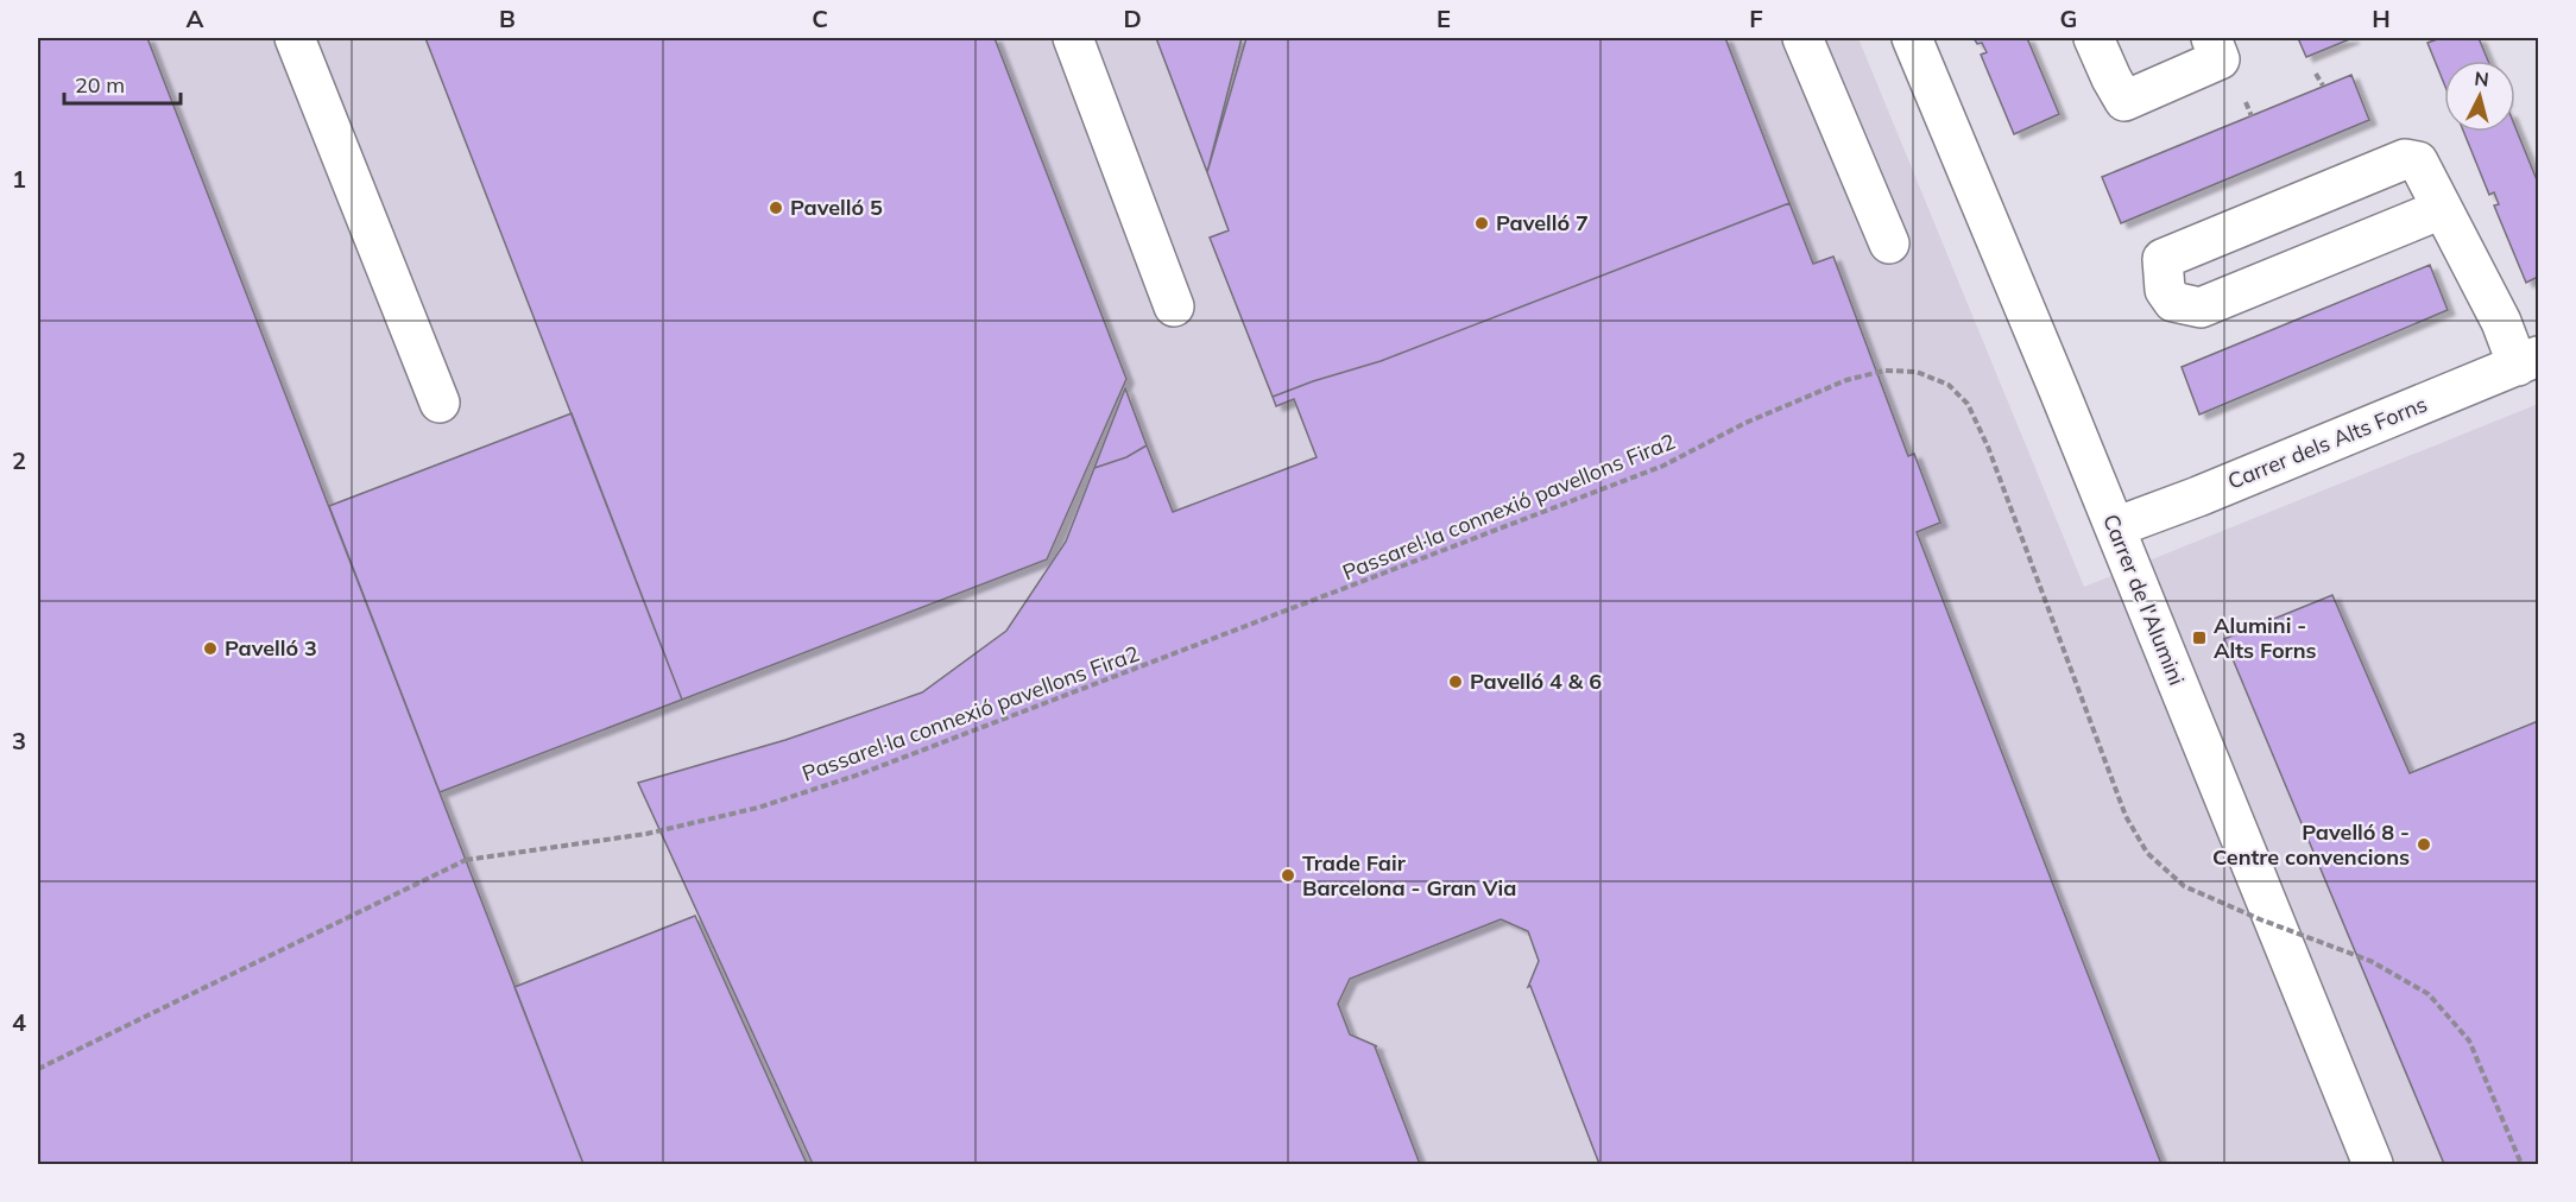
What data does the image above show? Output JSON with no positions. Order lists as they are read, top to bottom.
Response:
{
  "streets": {
    "street": ["Carrer dels Alts Forns", "Carrer de l'Alumini"],
    "path": ["Passarel·la connexió pavellons Fira2"]
  },
  "crossings": [
    ["Carrer dels Alts Forns", "Carrer de l'Alumini"]
  ],
  "places": {
    "other": [
      "Pavelló 5",
      "Pavelló 7",
      "Pavelló 3",
      "Pavelló 4 & 6",
      "Pavelló 8 - Centre convencions",
      "Trade Fair Barcelona - Gran Via"
    ],
    "transit": ["Alumini - Alts Forns"]
  },
  "scale_bar": "20 m",
  "north": "top",
  "grid": {
    "columns": [
      "A",
      "B",
      "C",
      "D",
      "E",
      "F",
      "G",
      "H"
    ],
    "rows": [
      "1",
      "2",
      "3",
      "4"
    ]
  }
}
